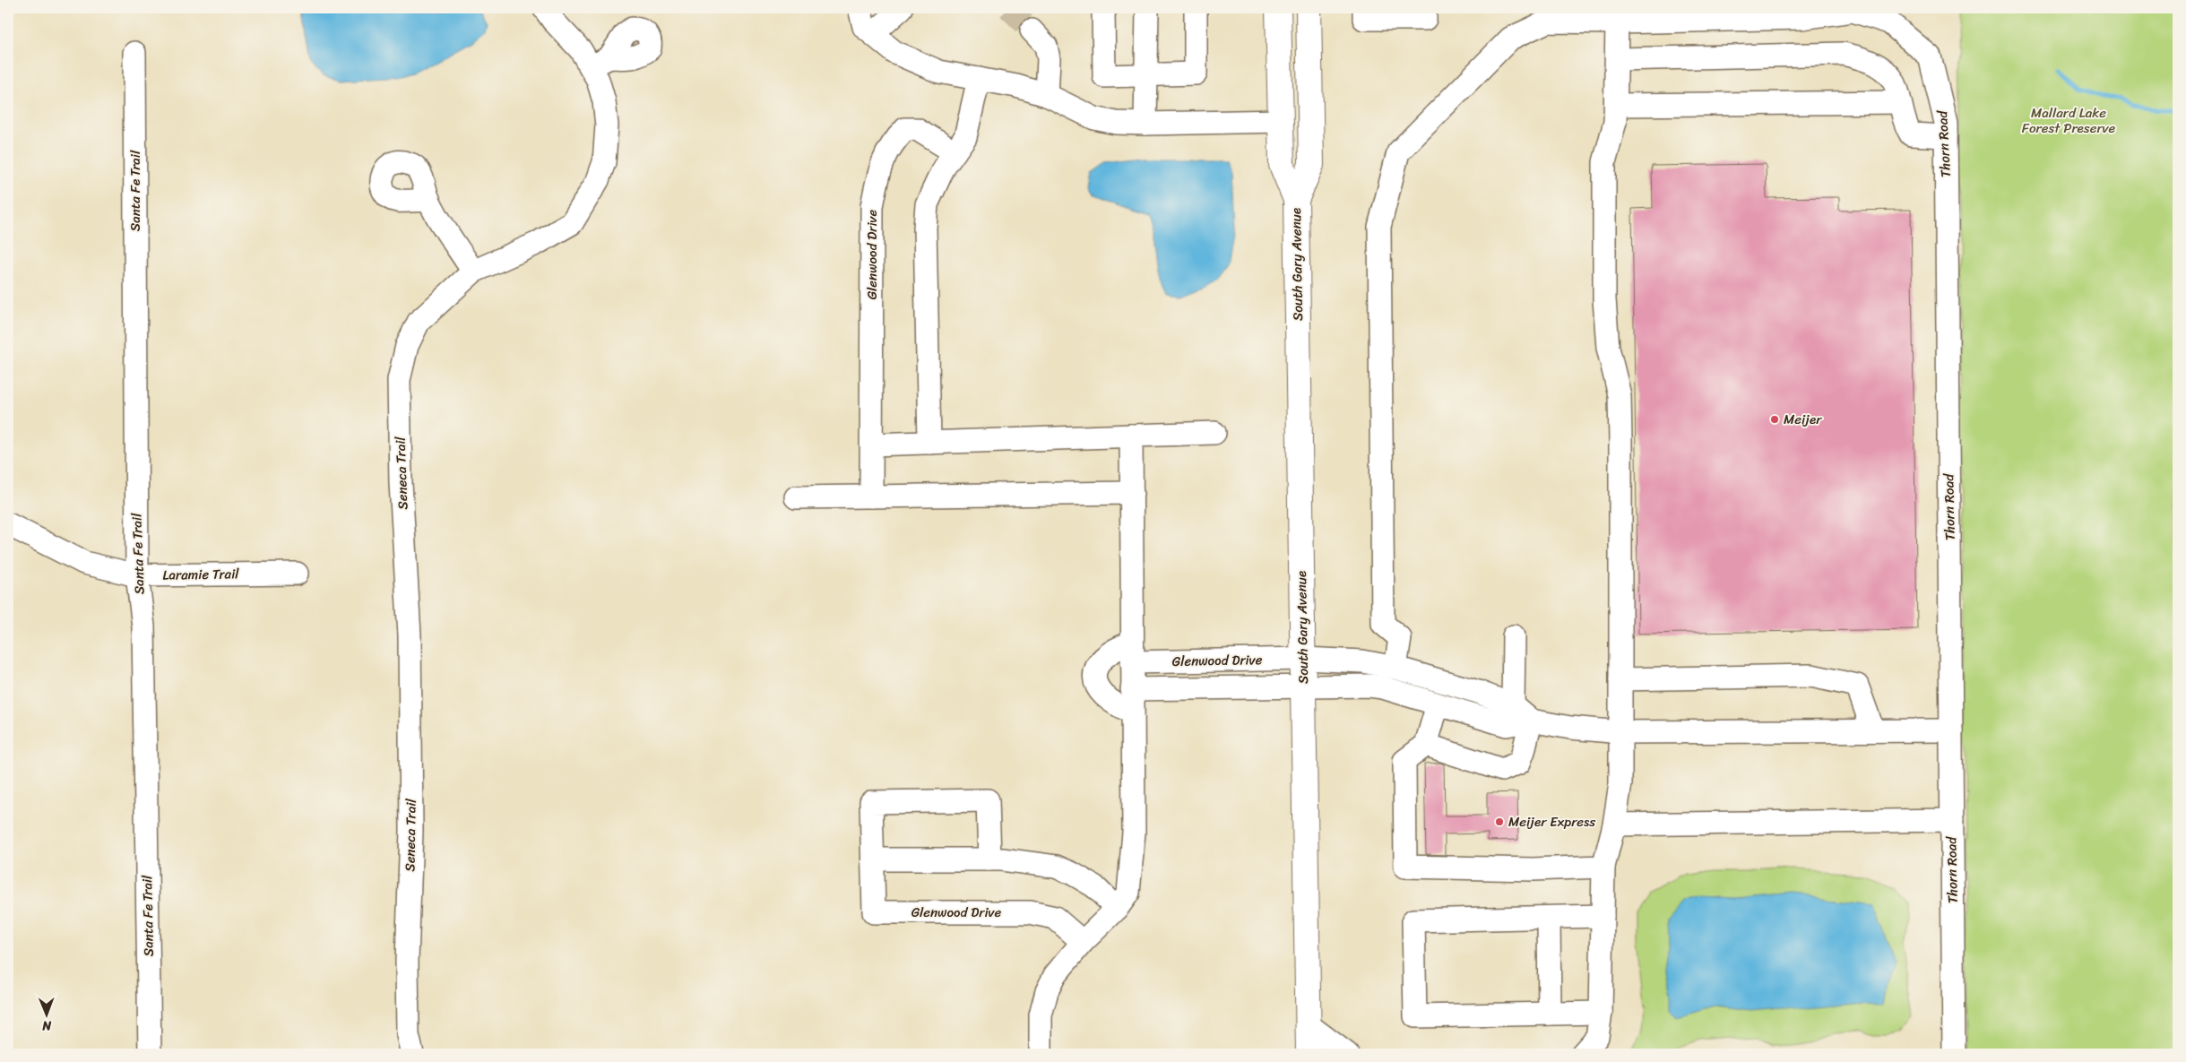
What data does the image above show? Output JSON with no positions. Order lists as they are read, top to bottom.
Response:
{
  "streets": {
    "main road": ["South Gary Avenue"],
    "street": [
      "Thorn Road",
      "Santa Fe Trail",
      "Glenwood Drive",
      "Seneca Trail",
      "Laramie Trail"
    ]
  },
  "crossings": [
    ["Santa Fe Trail", "Laramie Trail"],
    ["Glenwood Drive", "South Gary Avenue"]
  ],
  "parks": ["Mallard Lake Forest Preserve"],
  "places": ["Meijer", "Meijer Express"],
  "north": "bottom"
}
